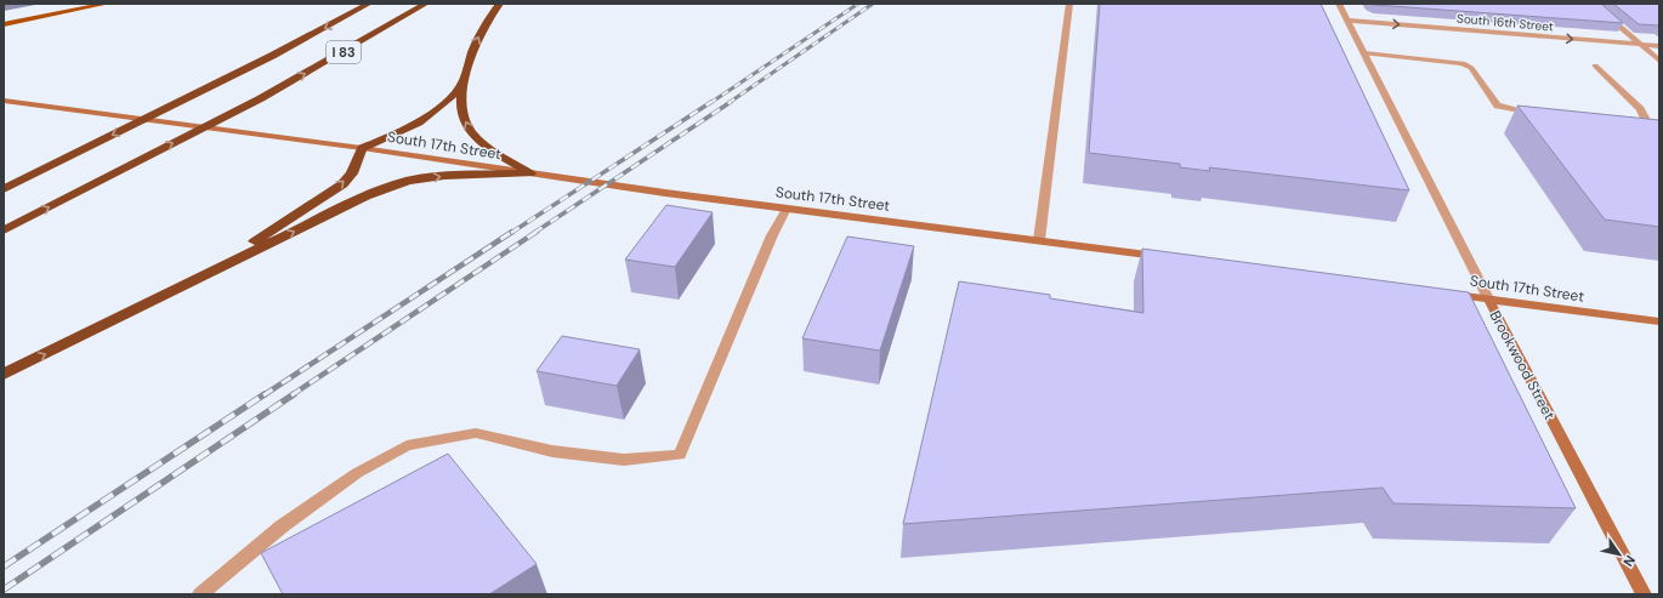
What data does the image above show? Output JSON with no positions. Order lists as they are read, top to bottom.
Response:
{
  "streets": {
    "highway": ["I 83"],
    "main road": ["South 17th Street", "Brookwood Street"],
    "street": ["South 16th Street"]
  },
  "crossings": [
    ["South 16th Street", "Brookwood Street"],
    ["South 17th Street", "Brookwood Street"]
  ],
  "north": "bottom right"
}
